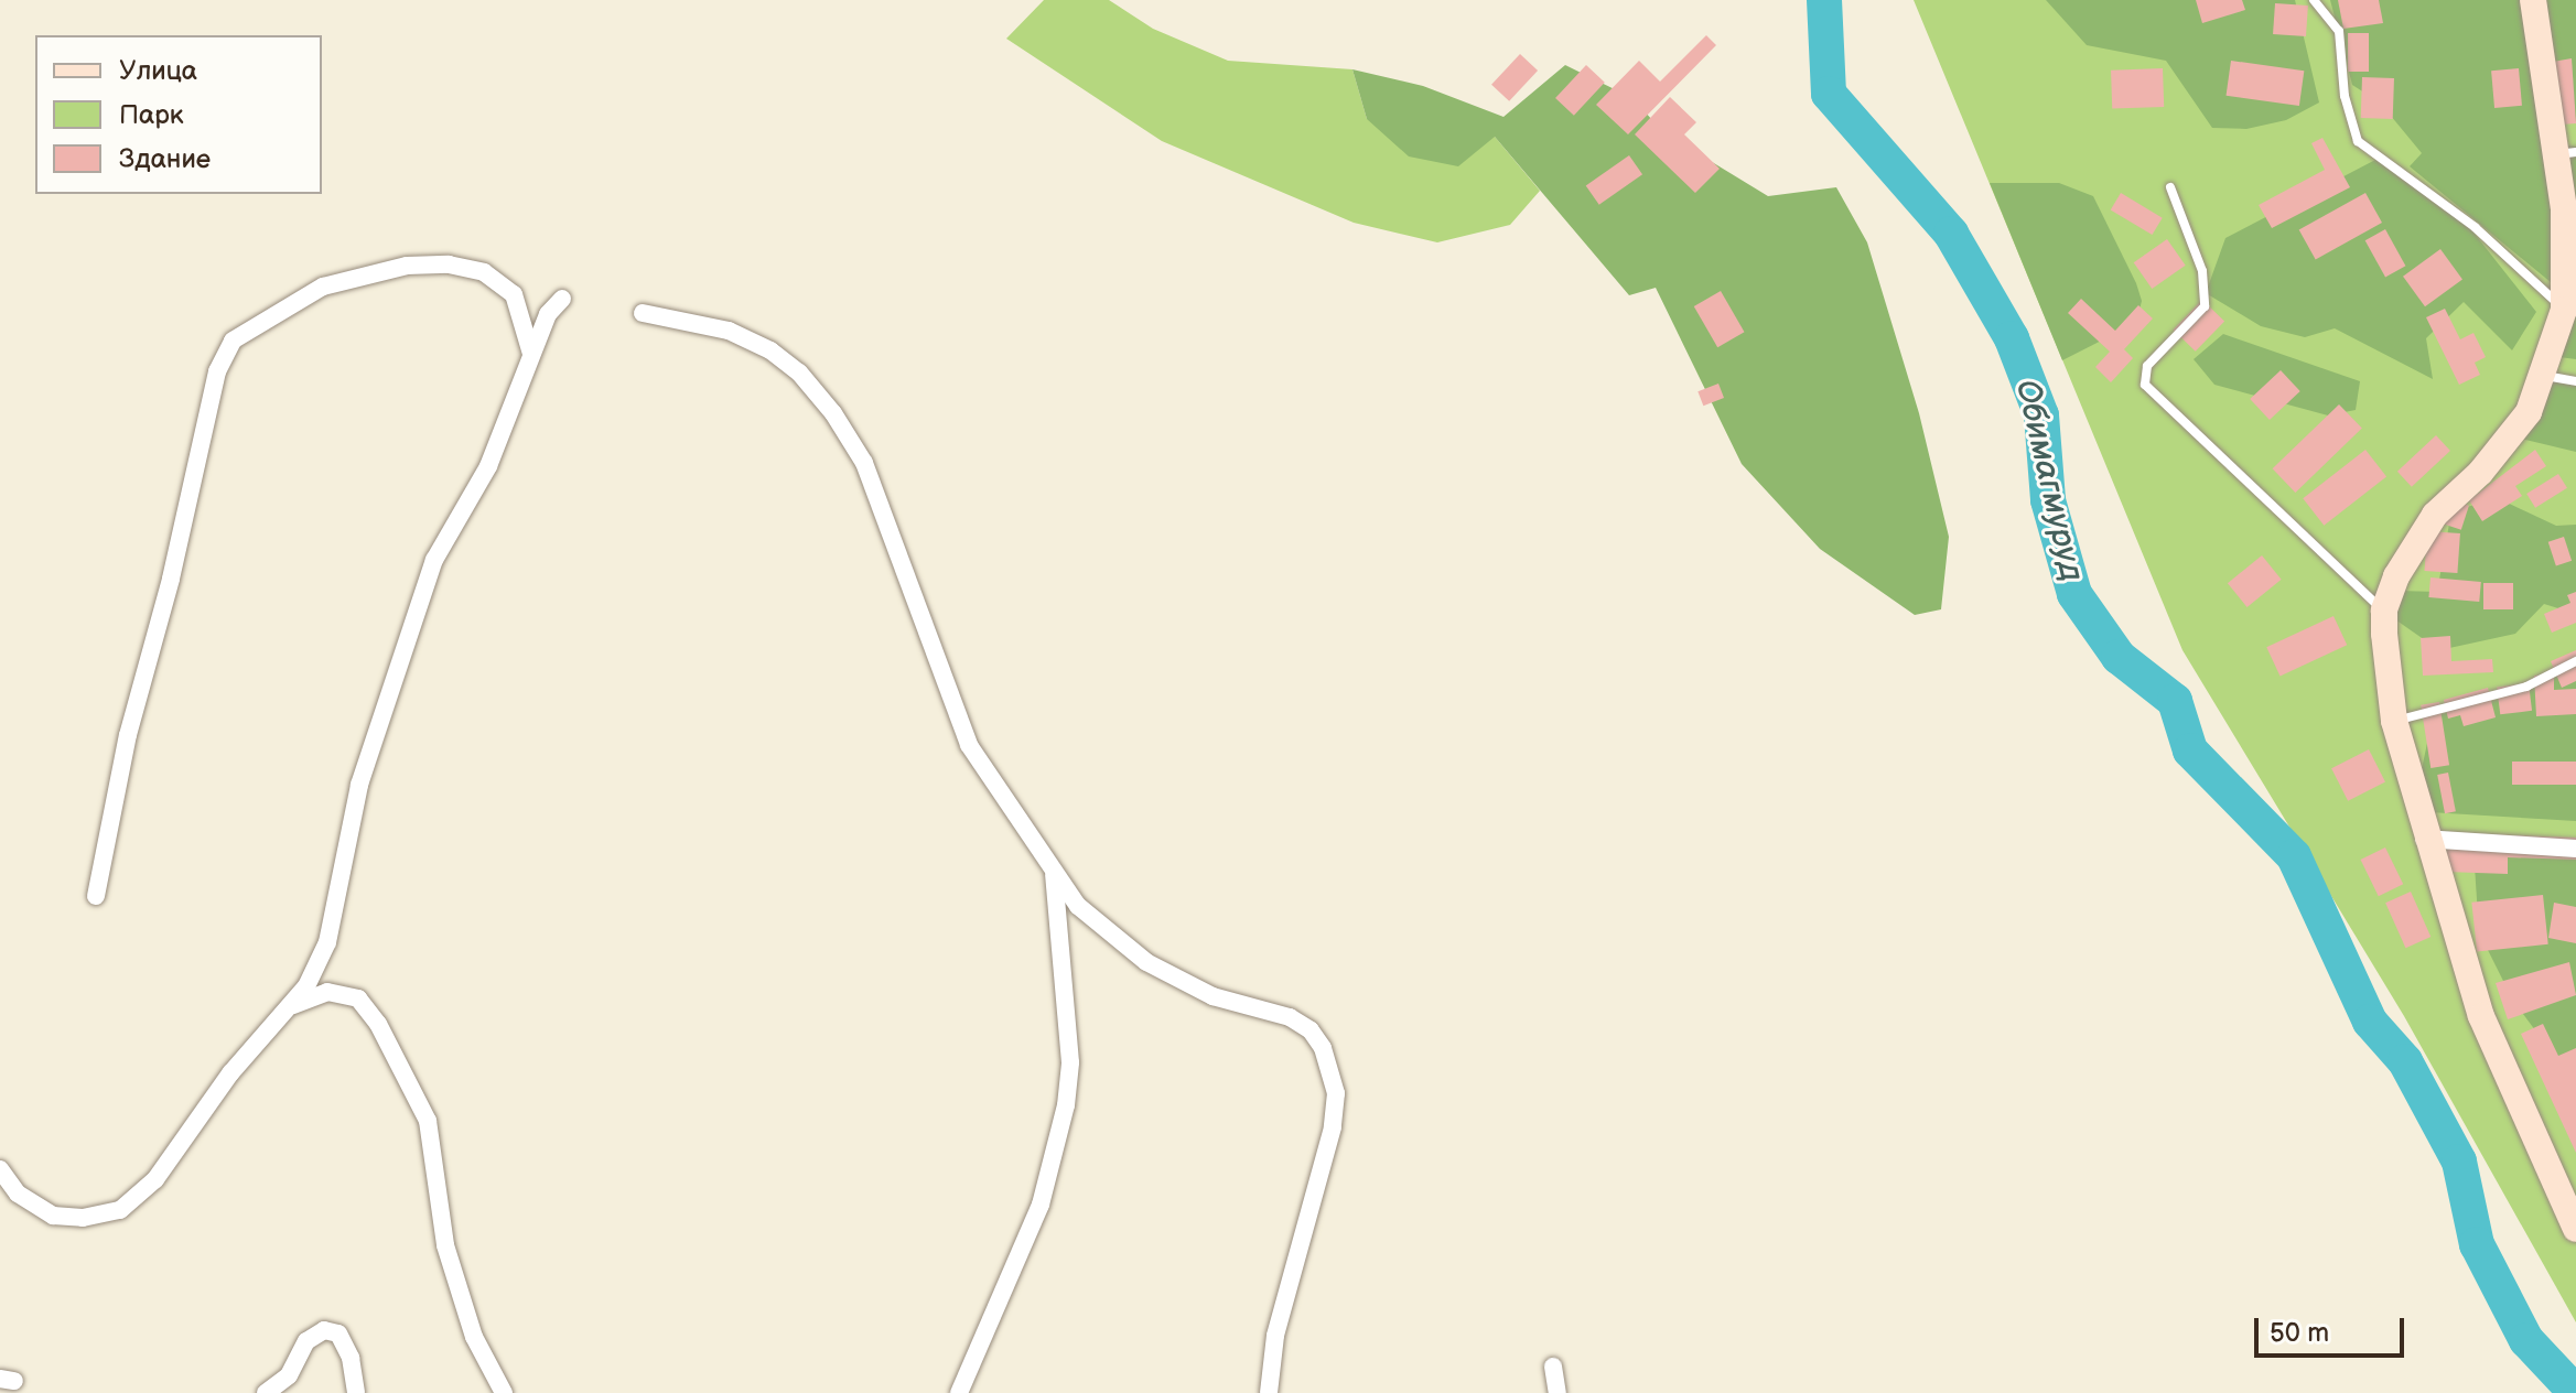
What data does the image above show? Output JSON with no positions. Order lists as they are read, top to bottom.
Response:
{
  "water": ["Обимагмуруд"],
  "legend": ["Улица", "Парк", "Здание"],
  "scale_bar": "50 m"
}
